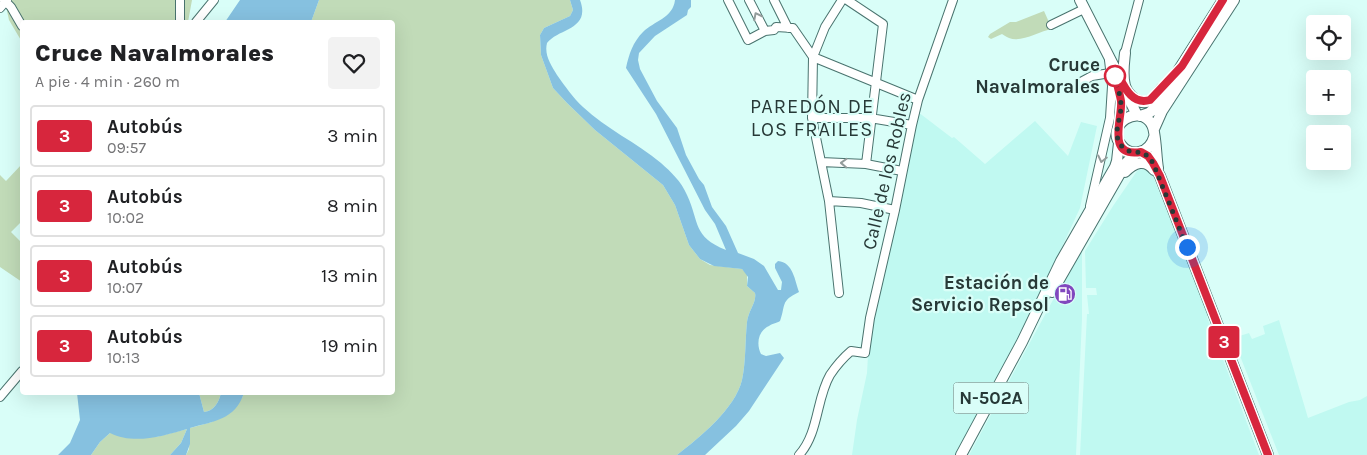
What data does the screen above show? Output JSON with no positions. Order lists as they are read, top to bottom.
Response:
{
  "streets": {
    "main road": ["N-502A"],
    "street": ["Calle de los Robles"]
  },
  "districts": ["PAREDÓN DE LOS FRAILES"],
  "places": {
    "other": ["Cruce Navalmorales"],
    "fuel station": ["Estación de Servicio Repsol"]
  },
  "lines": ["bus line 3"],
  "page": {
    "on_map": "3",
    "map_buttons": ["+", "−"],
    "heading": ["Cruce Navalmorales", "A pie · 4 min · 260 m"],
    "list": [
      {
        "mark": "3",
        "name": "Autobús",
        "note": "09:57",
        "value": "3 min"
      },
      {
        "mark": "3",
        "name": "Autobús",
        "note": "10:02",
        "value": "8 min"
      },
      {
        "mark": "3",
        "name": "Autobús",
        "note": "10:07",
        "value": "13 min"
      },
      {
        "mark": "3",
        "name": "Autobús",
        "note": "10:13",
        "value": "19 min"
      }
    ]
  }
}
